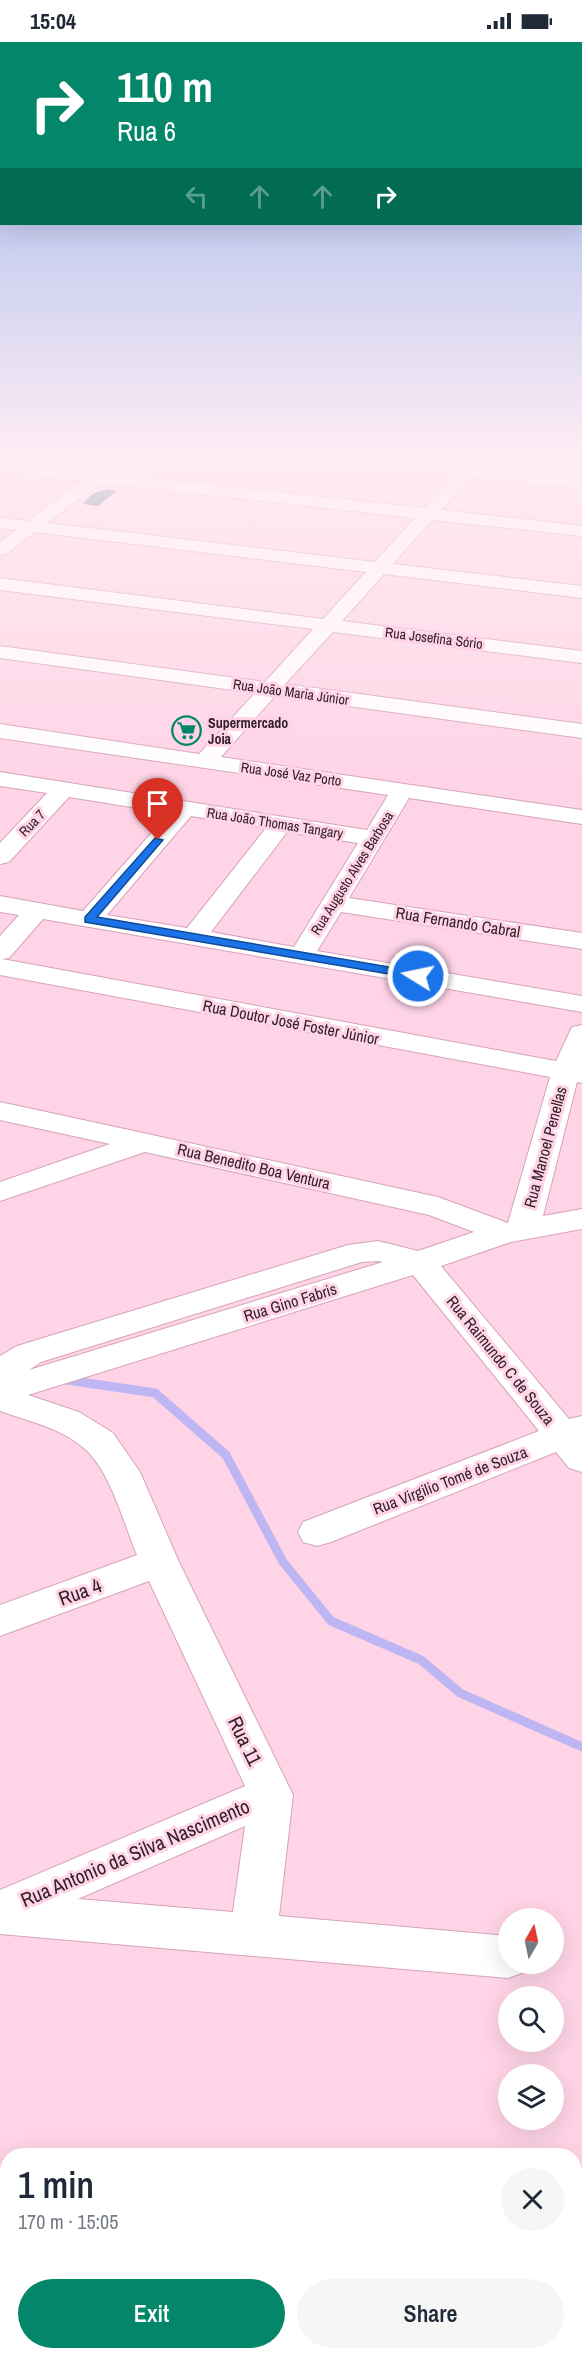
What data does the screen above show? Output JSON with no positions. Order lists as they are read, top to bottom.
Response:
{
  "streets": {
    "street": [
      "Rua Josefina Sório",
      "Rua João Maria Júnior",
      "Rua José Vaz Porto",
      "Rua 7",
      "Rua João Thomas Tangary",
      "Rua Augusto Alves Barbosa",
      "Rua Fernando Cabral",
      "Rua Doutor José Foster Júnior",
      "Rua Manoel Penellas",
      "Rua Benedito Boa Ventura",
      "Rua Gino Fabris",
      "Rua Raimundo C de Souza",
      "Rua Virgilio Tomé de Souza",
      "Rua 4",
      "Rua 11",
      "Rua Antonio da Silva Nascimento"
    ]
  },
  "crossings": [
    ["Rua José Vaz Porto", "Rua Augusto Alves Barbosa"],
    ["Rua 7", "Rua João Thomas Tangary"],
    ["Rua João Thomas Tangary", "Rua Augusto Alves Barbosa"],
    ["Rua Augusto Alves Barbosa", "Rua Fernando Cabral"],
    ["Rua Doutor José Foster Júnior", "Rua Manoel Penellas"],
    ["Rua Manoel Penellas", "Rua Benedito Boa Ventura"],
    ["Rua Manoel Penellas", "Rua Gino Fabris"],
    ["Rua Benedito Boa Ventura", "Rua Gino Fabris"],
    ["Rua Gino Fabris", "Rua Raimundo C de Souza"],
    ["Rua Gino Fabris", "Rua 11"],
    ["Rua Raimundo C de Souza", "Rua Virgilio Tomé de Souza"],
    ["Rua 4", "Rua 11"],
    ["Rua 11", "Rua Antonio da Silva Nascimento"]
  ],
  "places": {
    "supermarket": ["Supermercado Joia"]
  },
  "north": "top",
  "page": {
    "status": "15:04",
    "turn": ["110 m", "Rua 6"],
    "heading": ["1 min", "170 m · 15:05"],
    "buttons": ["Exit", "Share"]
  }
}
